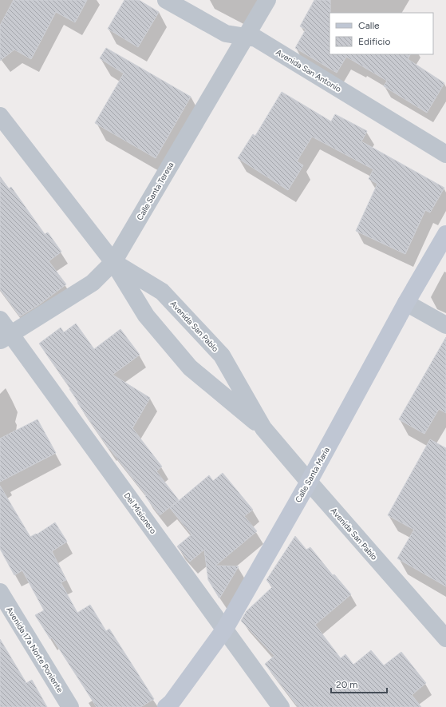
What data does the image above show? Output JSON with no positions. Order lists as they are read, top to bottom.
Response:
{
  "streets": {
    "street": [
      "Avenida San Antonio",
      "Calle Santa Teresa",
      "Avenida San Pablo",
      "Calle Santa María",
      "Del Misionero",
      "Avenida 17a Norte Poniente"
    ]
  },
  "crossings": [
    ["Avenida San Antonio", "Calle Santa Teresa"],
    ["Calle Santa Teresa", "Avenida San Pablo"],
    ["Calle Santa Teresa", "Del Misionero"],
    ["Avenida San Pablo", "Calle Santa María"],
    ["Calle Santa María", "Del Misionero"]
  ],
  "legend": ["Calle", "Edificio"],
  "scale_bar": "20 m"
}
